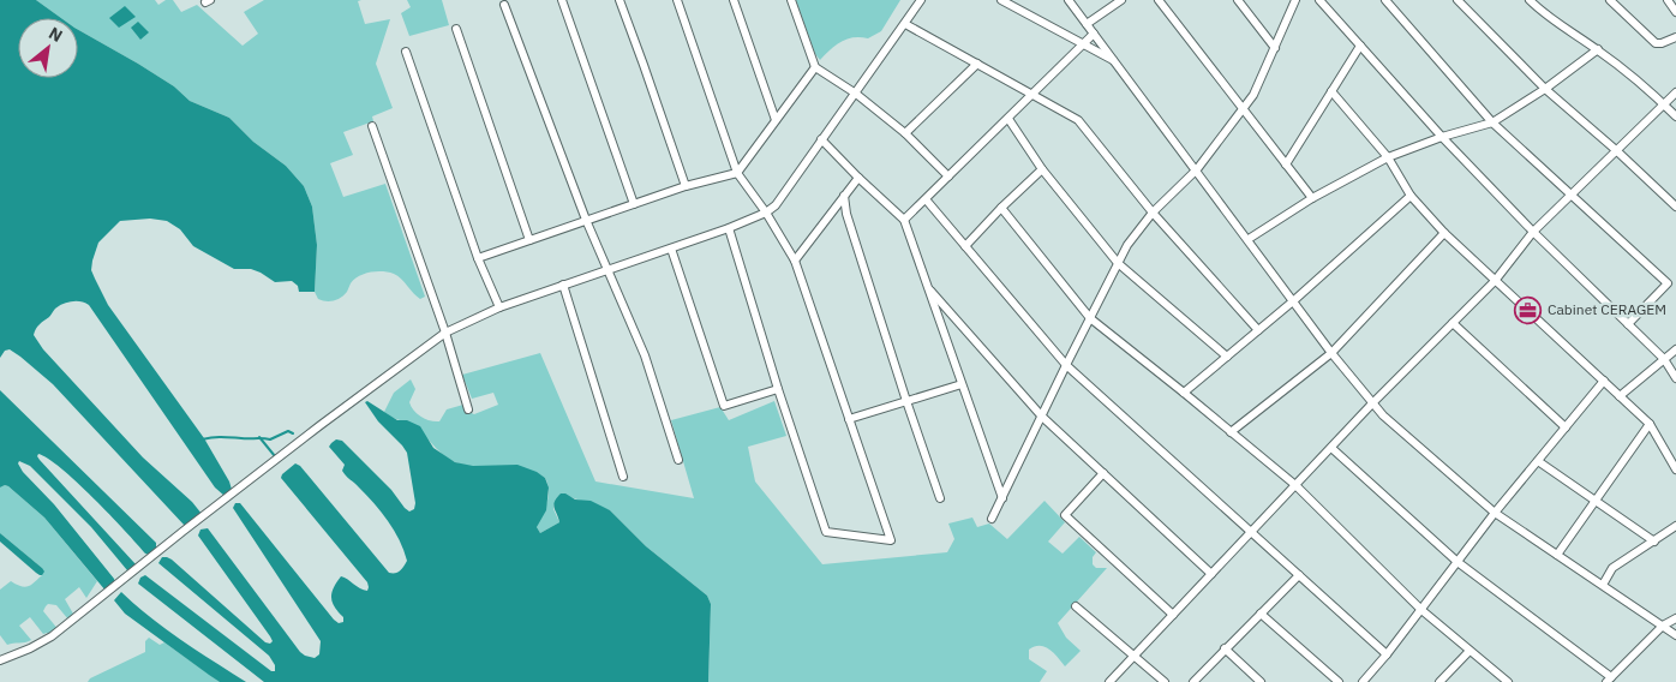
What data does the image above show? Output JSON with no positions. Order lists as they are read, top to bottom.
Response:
{
  "places": {
    "office": ["Cabinet CERAGEM"]
  },
  "north": "top right"
}
